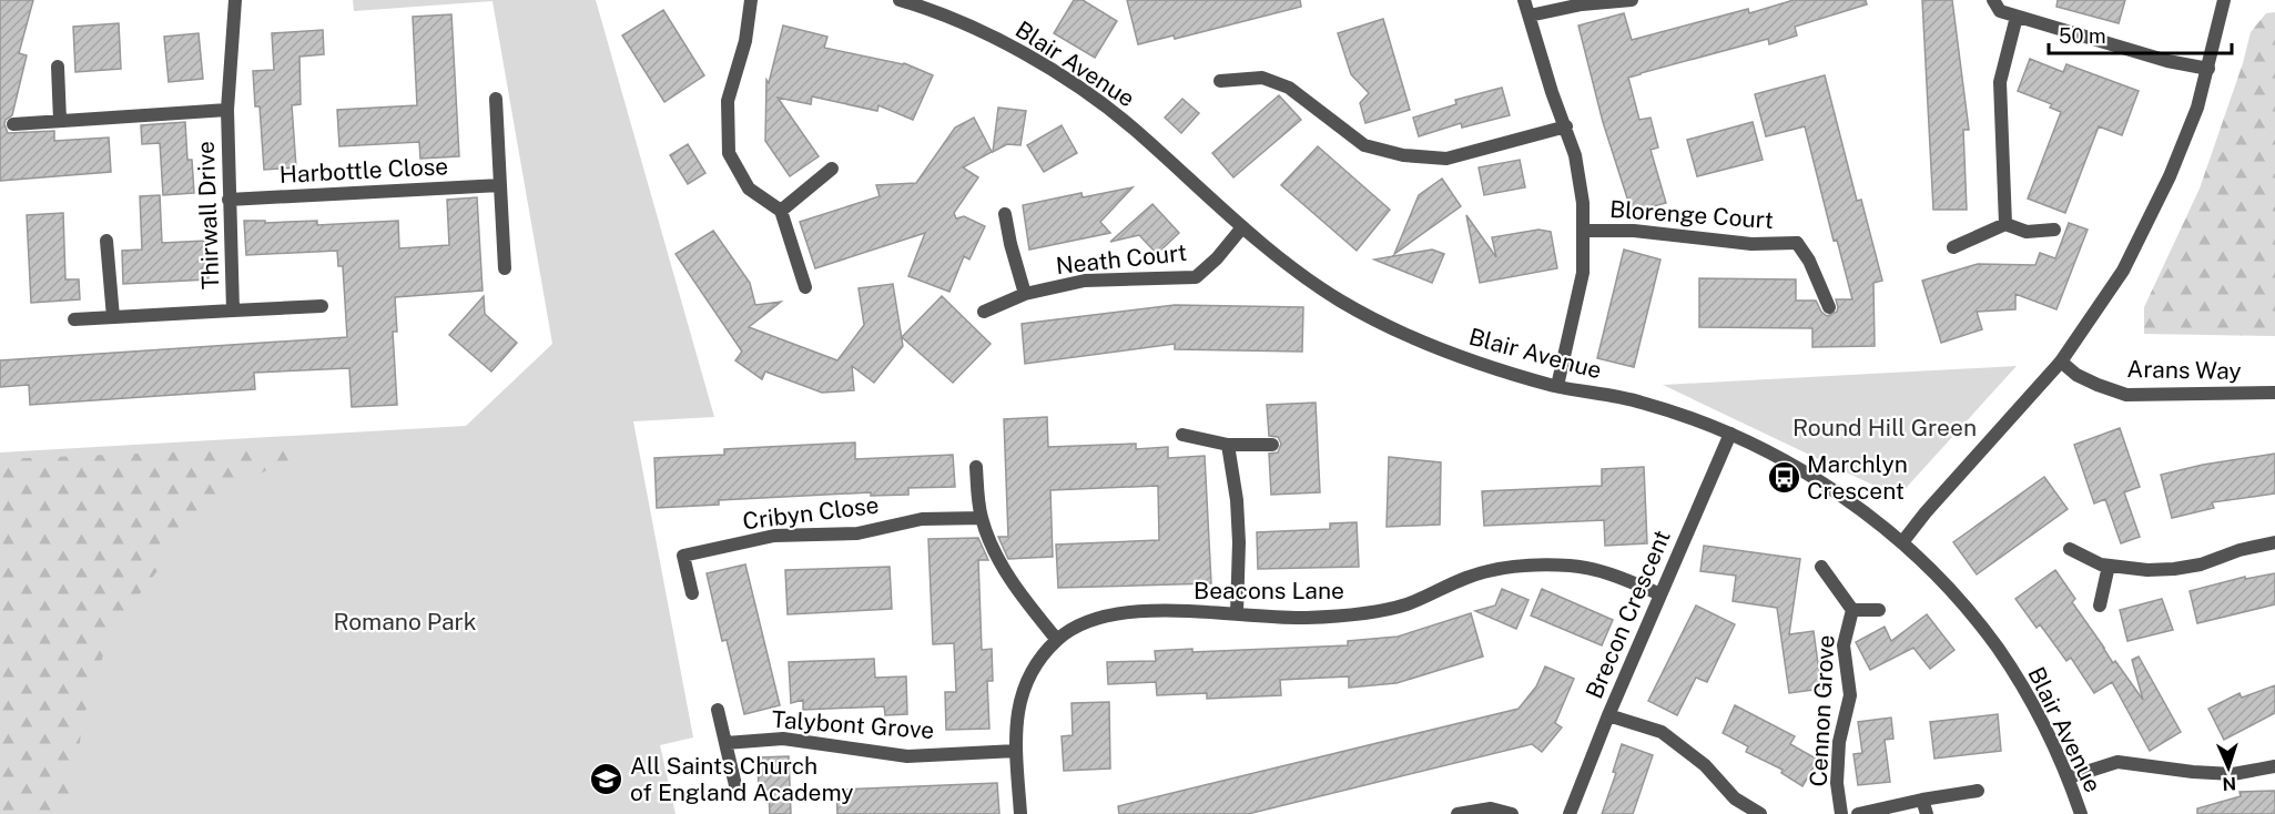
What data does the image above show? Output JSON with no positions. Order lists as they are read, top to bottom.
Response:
{
  "streets": {
    "street": [
      "Blair Avenue",
      "Harbottle Close",
      "Thirwall Drive",
      "Blorenge Court",
      "Neath Court",
      "Arans Way",
      "Cribyn Close",
      "Beacons Lane",
      "Brecon Crescent",
      "Cennon Grove",
      "Talybont Grove"
    ]
  },
  "crossings": [
    ["Blair Avenue", "Neath Court"],
    ["Blair Avenue", "Brecon Crescent"],
    ["Harbottle Close", "Thirwall Drive"],
    ["Beacons Lane", "Brecon Crescent"],
    ["Beacons Lane", "Talybont Grove"]
  ],
  "parks": ["Round Hill Green", "Romano Park"],
  "places": {
    "bus stop": ["Marchlyn Crescent"],
    "school or university": ["All Saints Church of England Academy"]
  },
  "scale_bar": "50 m",
  "north": "bottom"
}
